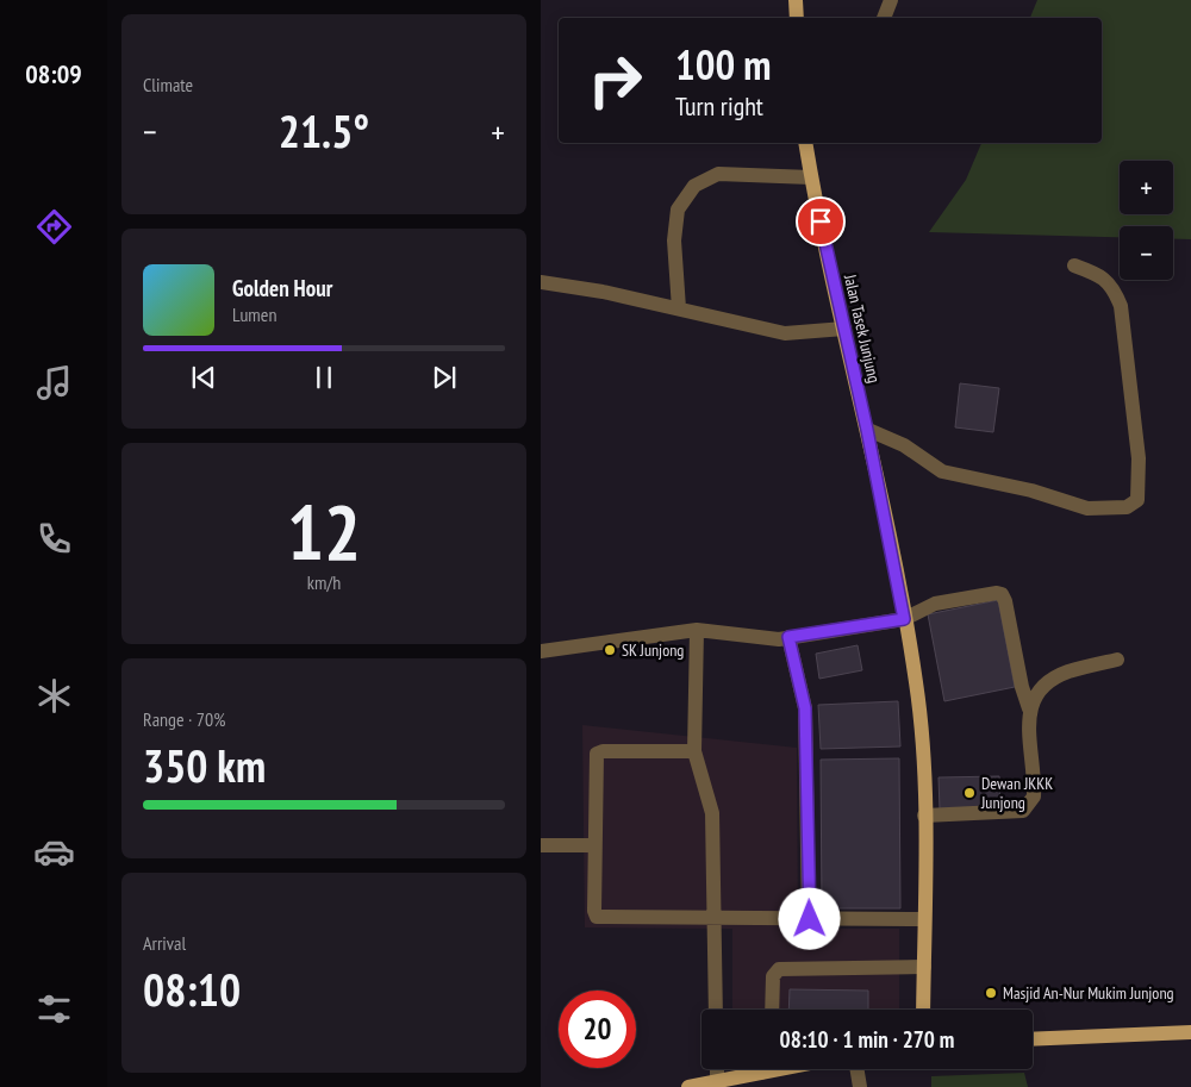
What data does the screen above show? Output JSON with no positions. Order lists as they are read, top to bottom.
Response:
{
  "streets": {
    "main road": ["Jalan Tasek Junjung"]
  },
  "places": ["SK Junjong", "Dewan JKKK Junjong", "Masjid An-Nur Mukim Junjong"],
  "page": {
    "tabs": "08:09",
    "tile": [
      "Climate",
      ["12", "km/h"],
      ["Range · 70%", "350 km"],
      ["Arrival", "08:10"]
    ],
    "turn": ["100 m", "Turn right"],
    "heat": ["−", "21.5°", "+"],
    "map_buttons": ["+", "−"],
    "song": ["Golden Hour", "Lumen"],
    "limit": "20",
    "trip": "08:10 · 1 min · 270 m"
  }
}
